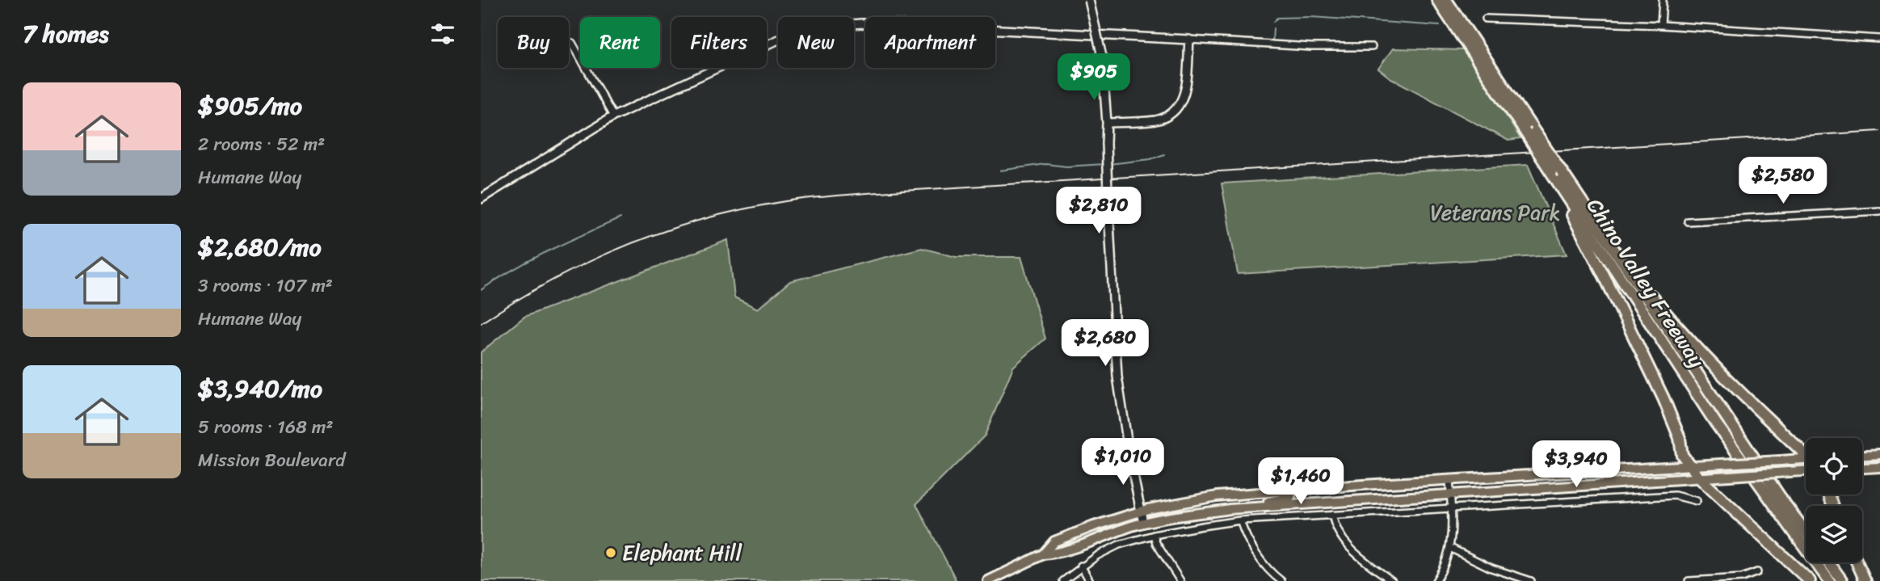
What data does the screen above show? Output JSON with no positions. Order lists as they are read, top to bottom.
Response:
{
  "streets": {
    "highway": ["Chino Valley Freeway"]
  },
  "parks": ["Veterans Park"],
  "places": ["Elephant Hill"],
  "page": {
    "heading": "7 homes",
    "chip": [
      "Buy",
      "Rent",
      "Filters",
      "New",
      "Apartment"
    ],
    "price": [
      "$905",
      "$2,580",
      "$2,810",
      "$2,680",
      "$1,010",
      "$3,940",
      "$1,460"
    ],
    "list": [
      {
        "name": "$905/mo",
        "note": "2 rooms · 52 m² · Humane Way"
      },
      {
        "name": "$2,680/mo",
        "note": "3 rooms · 107 m² · Humane Way"
      },
      {
        "name": "$3,940/mo",
        "note": "5 rooms · 168 m² · Mission Boulevard"
      }
    ]
  }
}
